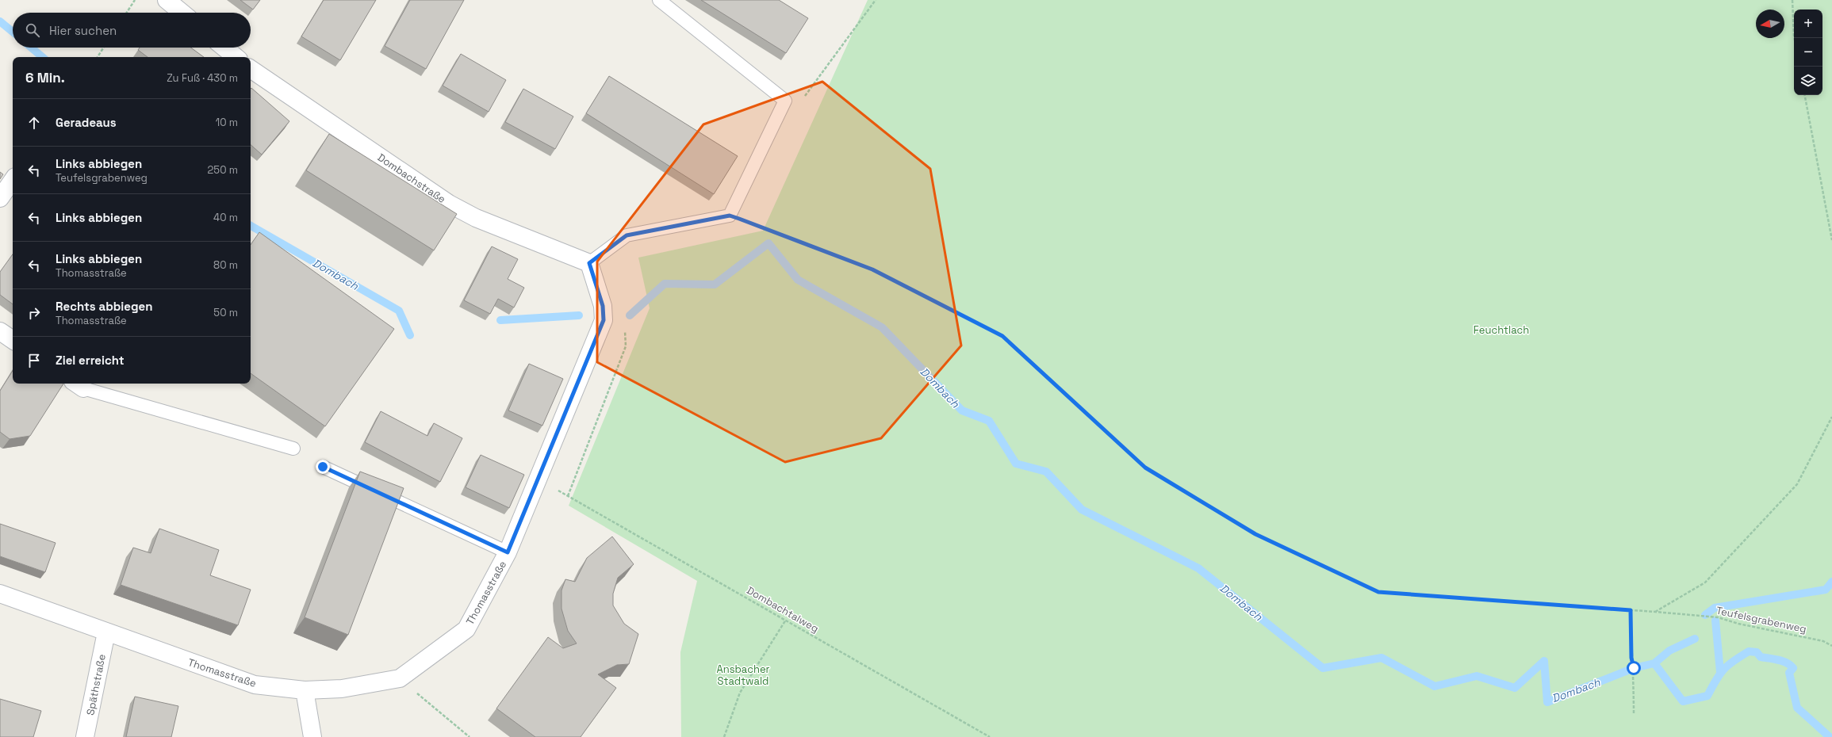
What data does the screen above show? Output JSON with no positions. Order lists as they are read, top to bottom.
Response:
{
  "streets": {
    "street": ["Dombachstraße", "Thomasstraße", "Späthstraße"],
    "path": ["Dombachtalweg", "Teufelsgrabenweg"]
  },
  "crossings": [
    ["Dombachstraße", "Thomasstraße"],
    ["Thomasstraße", "Dombachtalweg"],
    ["Thomasstraße", "Späthstraße"]
  ],
  "water": ["Dombach"],
  "parks": ["Feuchtlach", "Ansbacher Stadtwald"],
  "north": "left",
  "page": {
    "map_buttons": ["+", "−"],
    "search": "Hier suchen",
    "heading": ["6 Min.", "Zu Fuß · 430 m"],
    "list": [
      ["Geradeaus", "10 m"],
      ["Links abbiegen", "Teufelsgrabenweg", "250 m"],
      ["Links abbiegen", "40 m"],
      ["Links abbiegen", "Thomasstraße", "80 m"],
      ["Rechts abbiegen", "Thomasstraße", "50 m"],
      "Ziel erreicht"
    ]
  }
}
